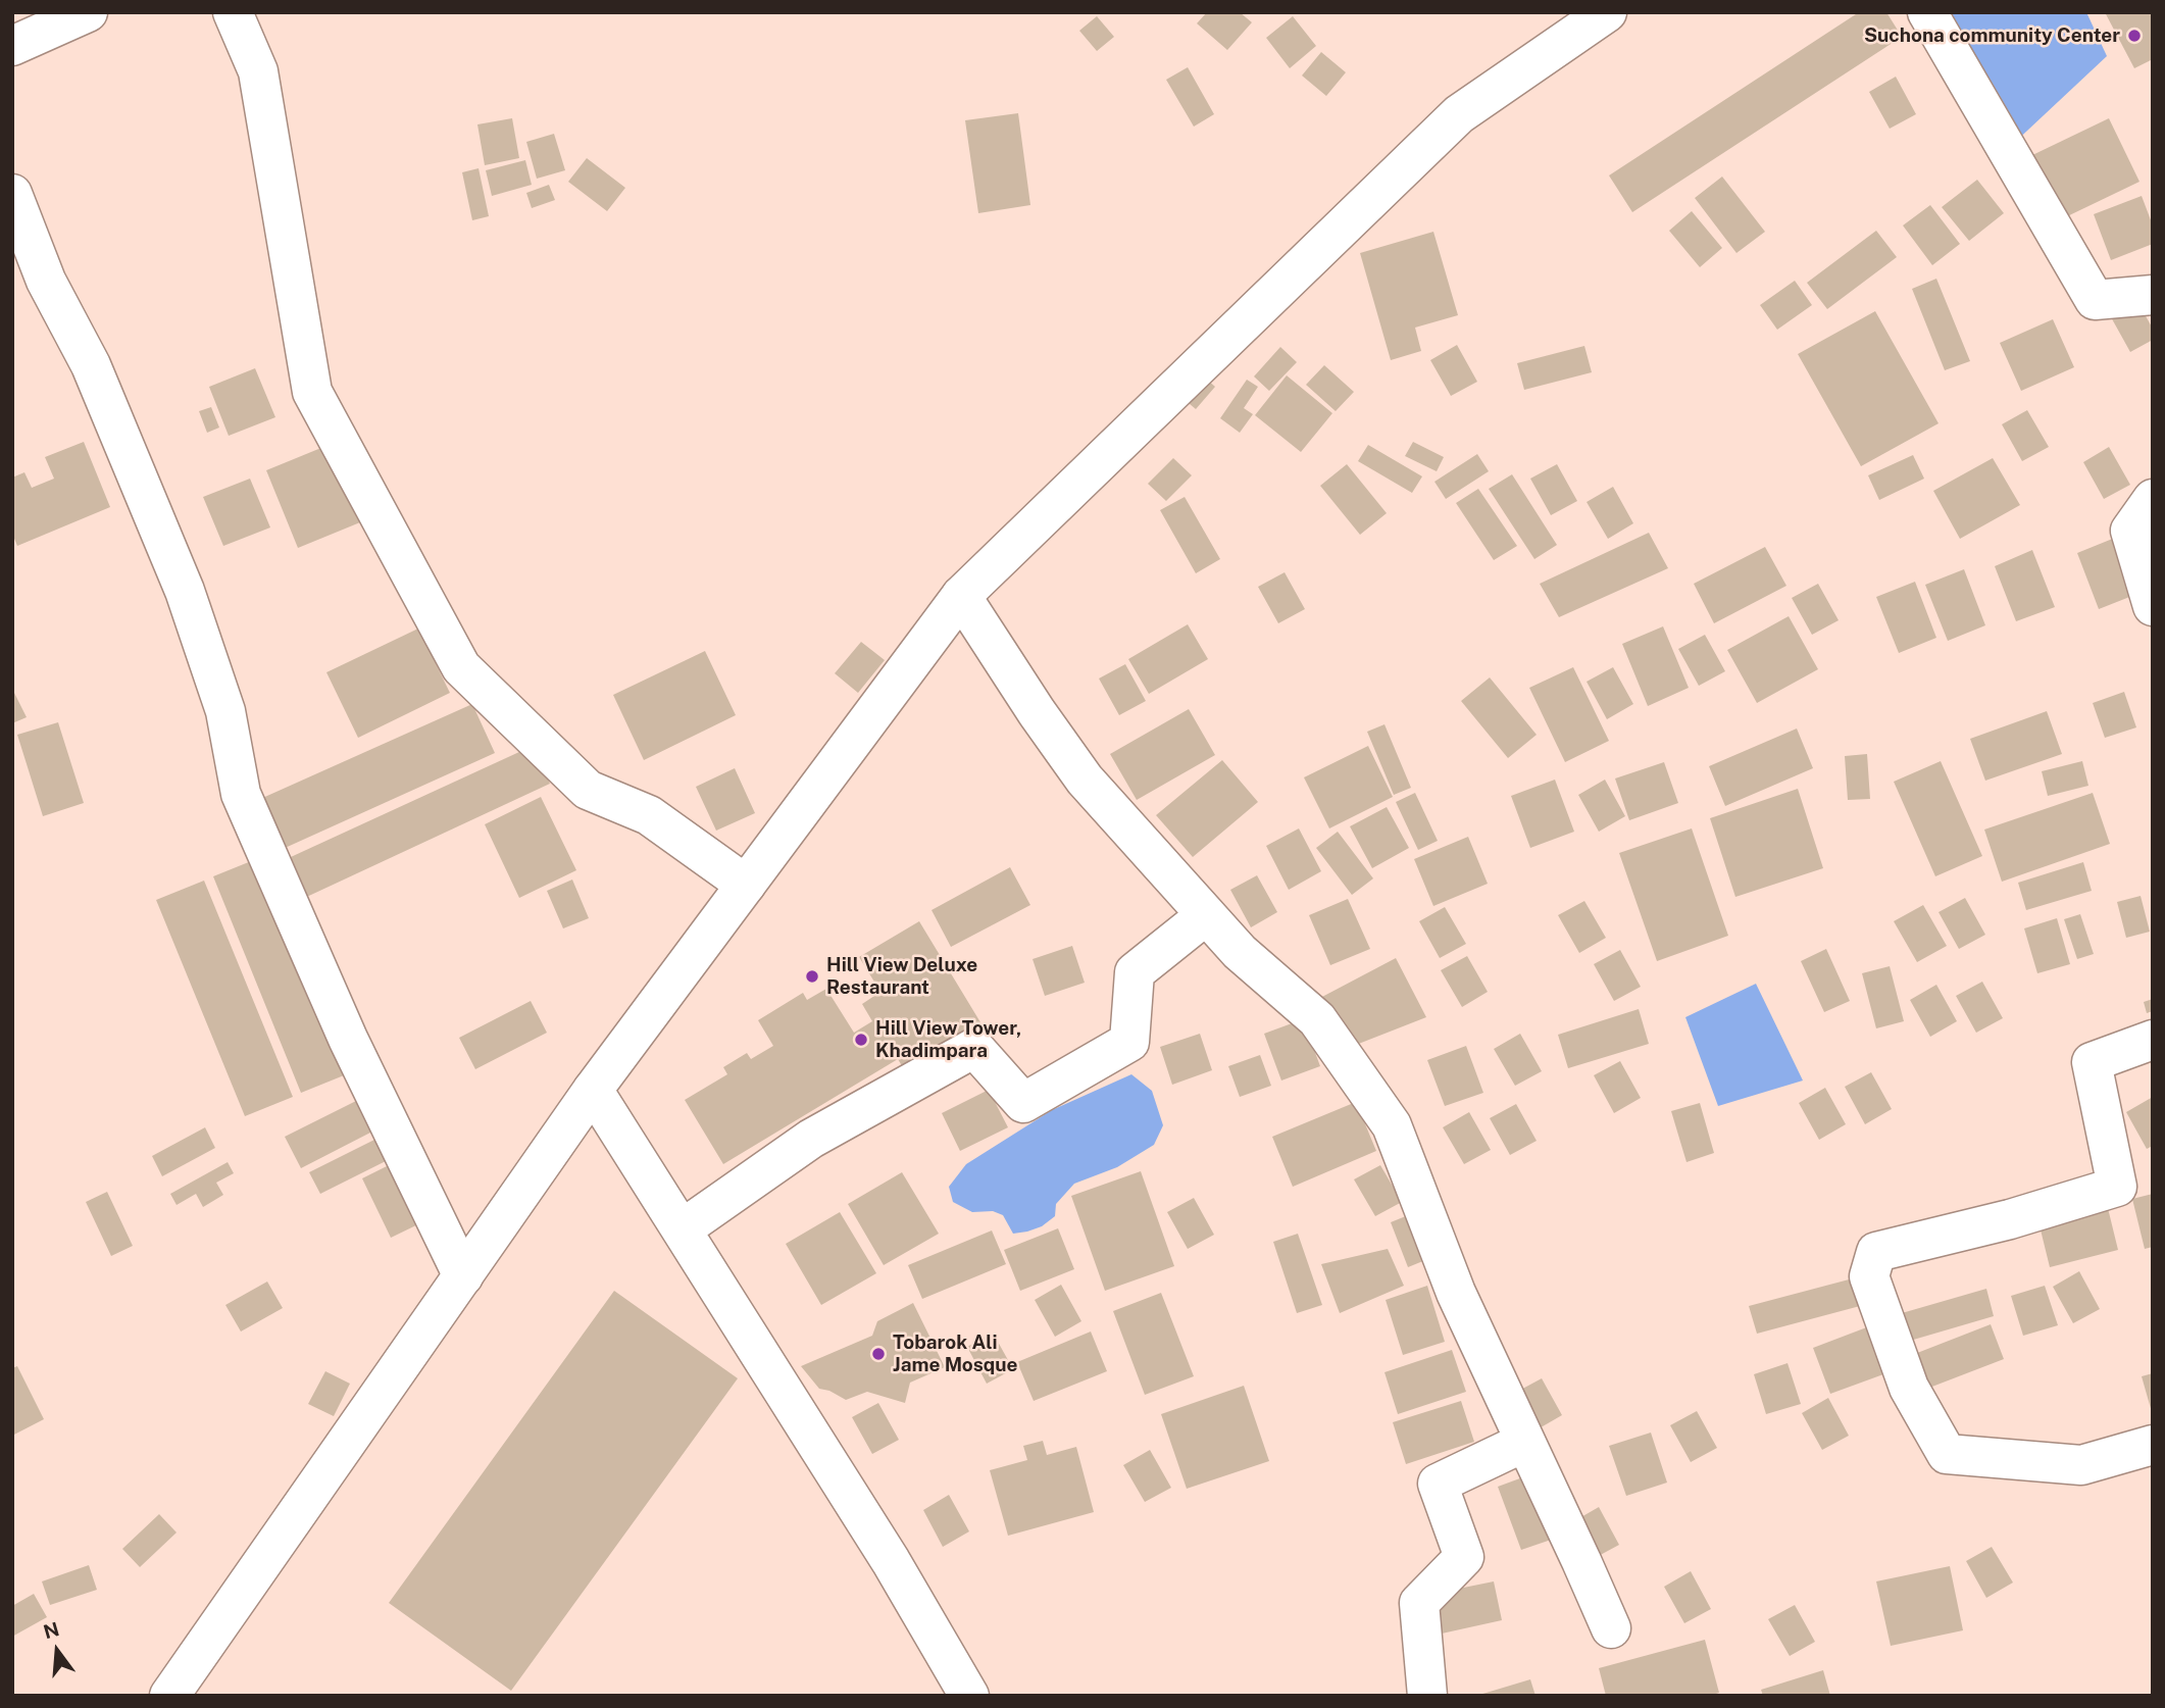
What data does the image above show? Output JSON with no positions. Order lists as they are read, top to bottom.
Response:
{
  "places": [
    "Suchona community Center",
    "Hill View Deluxe Restaurant",
    "Hill View Tower, Khadimpara",
    "Tobarok Ali Jame Mosque"
  ],
  "north": "top"
}
